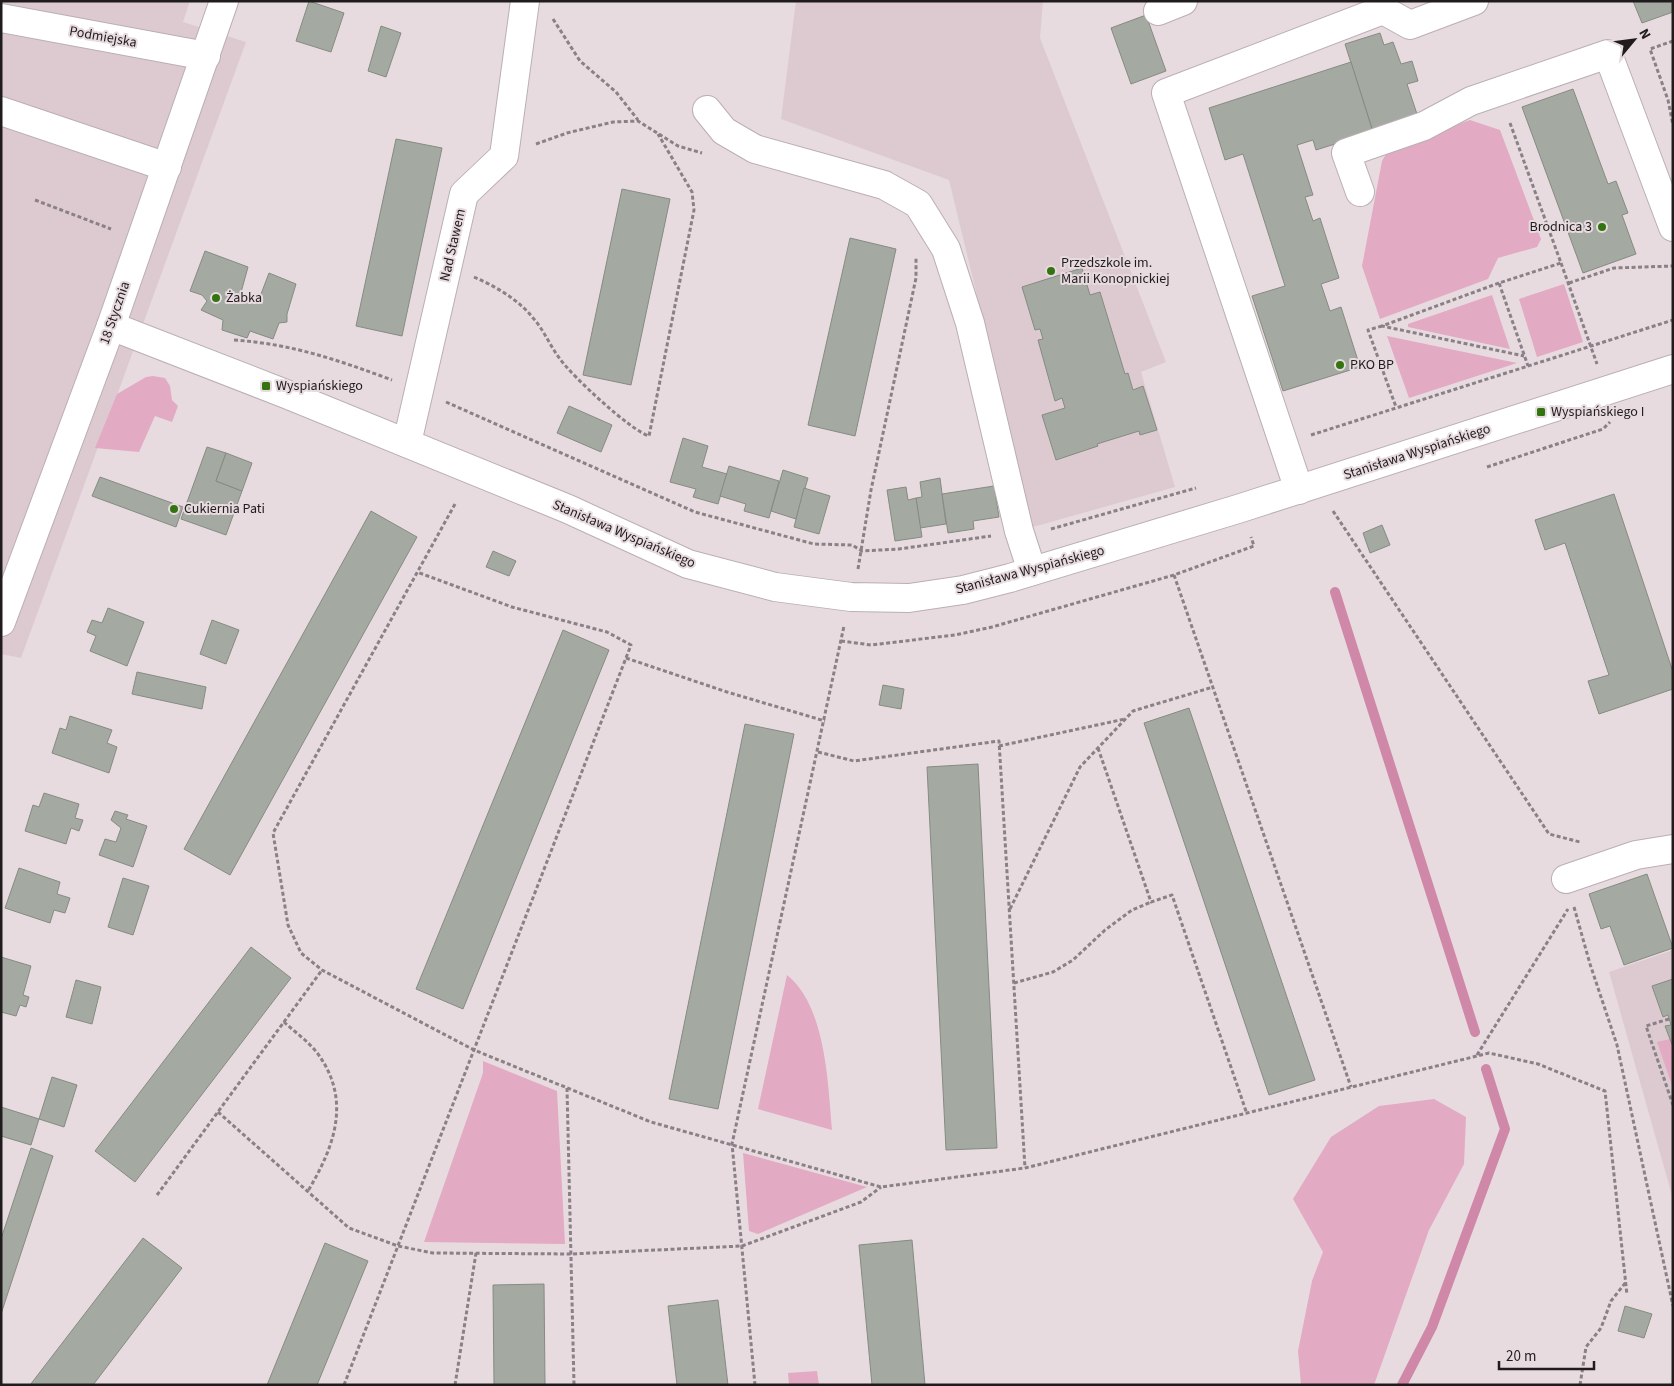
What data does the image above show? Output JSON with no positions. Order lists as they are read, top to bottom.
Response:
{
  "streets": {
    "street": [
      "Podmiejska",
      "Nad Stawem",
      "18 Stycznia",
      "Stanisława Wyspiańskiego"
    ]
  },
  "crossings": [
    ["Podmiejska", "18 Stycznia"],
    ["Nad Stawem", "Stanisława Wyspiańskiego"],
    ["18 Stycznia", "Stanisława Wyspiańskiego"]
  ],
  "places": {
    "other": [
      "Brodnica 3",
      "Przedszkole im. Marii Konopnickiej",
      "Żabka",
      "PKO BP",
      "Cukiernia Pati"
    ],
    "transit": ["Wyspiańskiego", "Wyspiańskiego I"]
  },
  "scale_bar": "20 m",
  "north": "top right"
}
